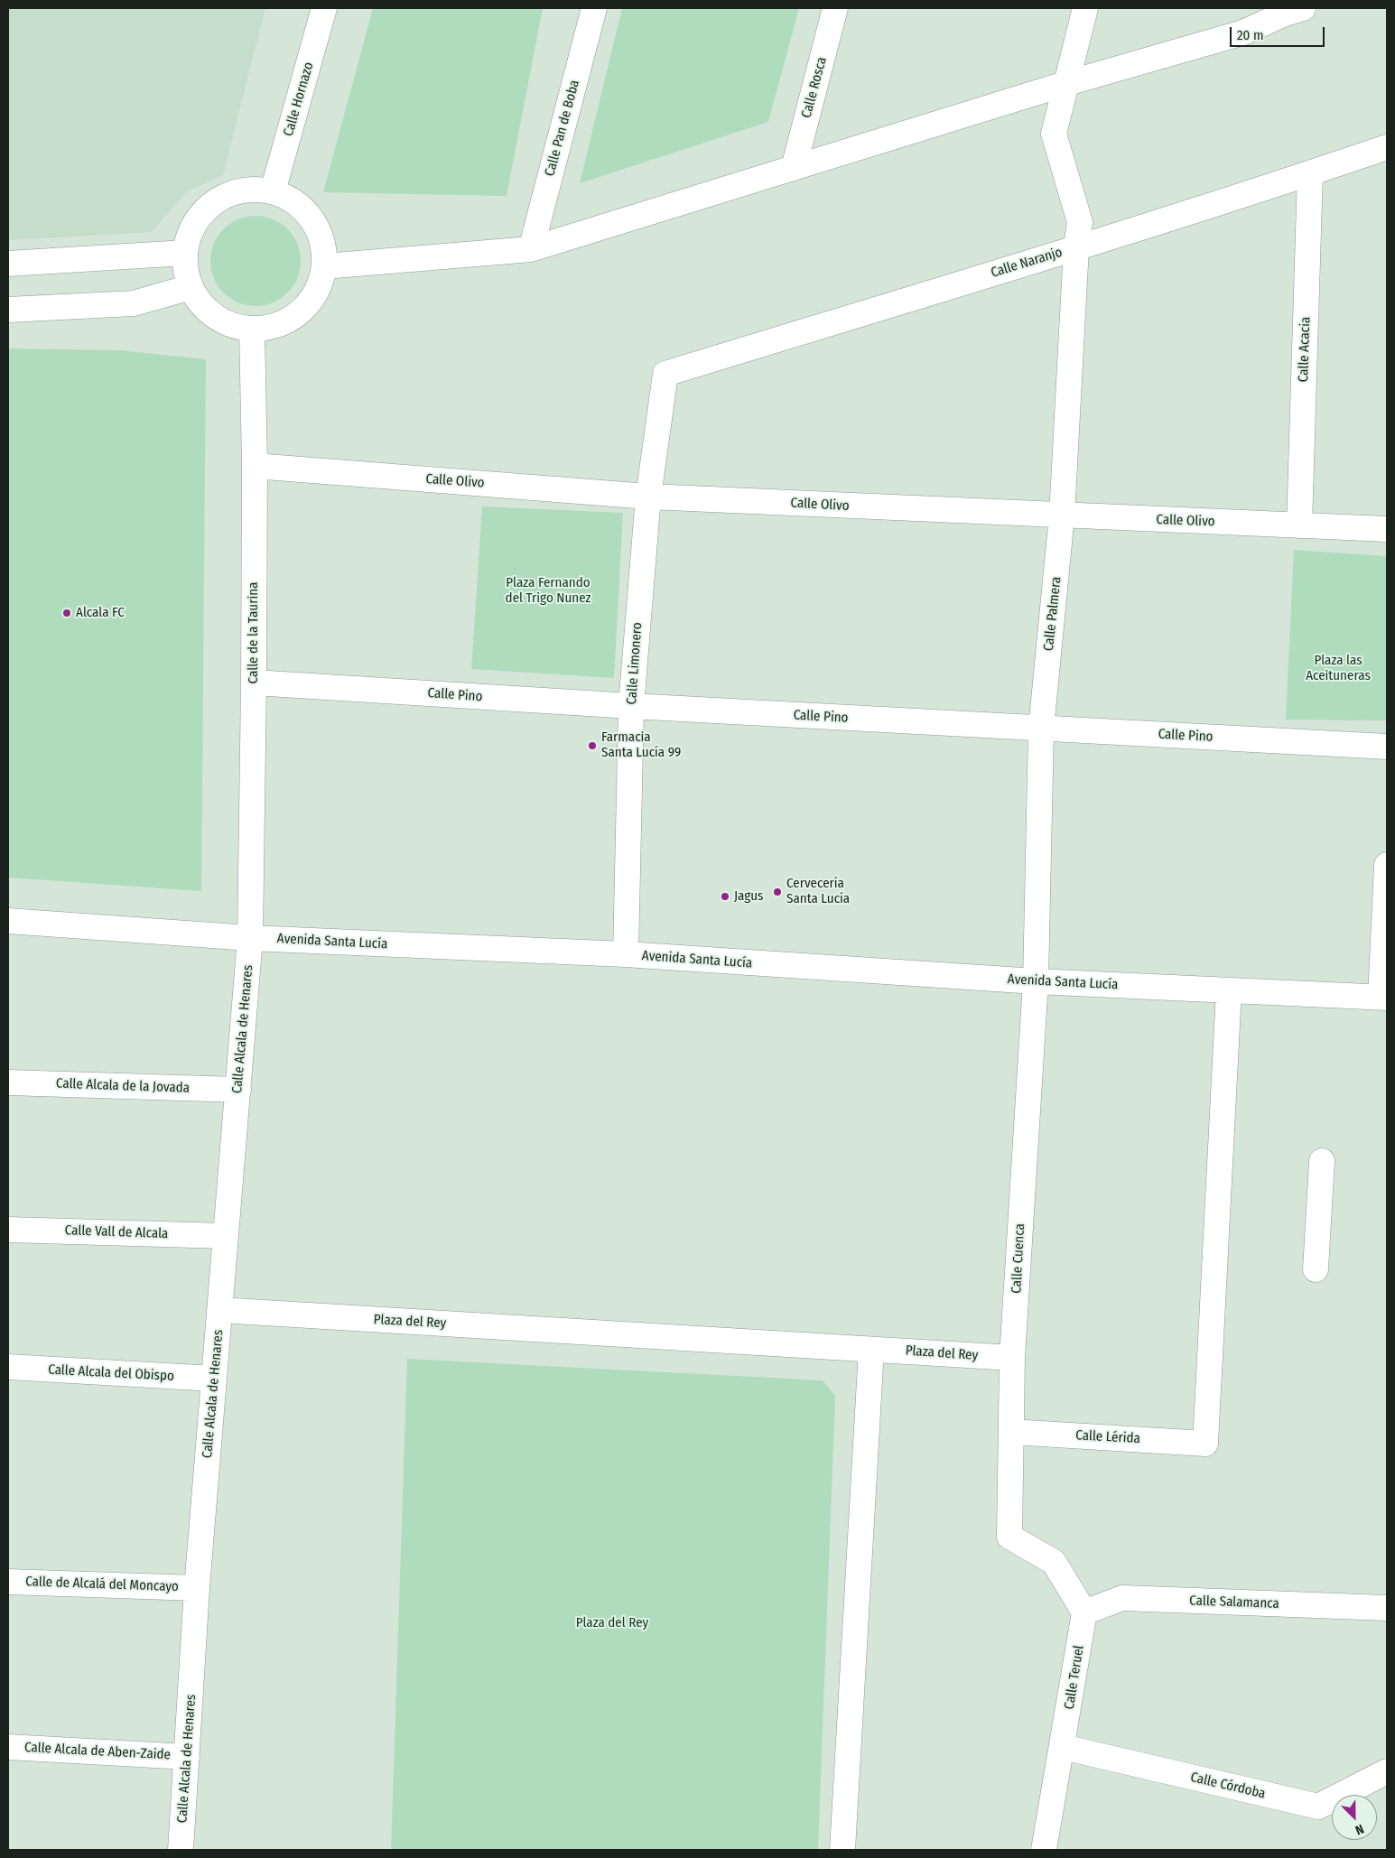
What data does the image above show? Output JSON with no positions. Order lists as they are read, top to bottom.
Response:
{
  "streets": {
    "street": [
      "Calle Rosca",
      "Calle Hornazo",
      "Calle Pan de Boba",
      "Calle Naranjo",
      "Calle Acacia",
      "Calle Olivo",
      "Calle Palmera",
      "Calle de la Taurina",
      "Calle Limonero",
      "Calle Pino",
      "Avenida Santa Lucía",
      "Calle Alcala de Henares",
      "Calle Alcala de la Jovada",
      "Calle Vall de Alcala",
      "Calle Cuenca",
      "Plaza del Rey",
      "Calle Alcala del Obispo",
      "Calle Lérida",
      "Calle de Alcalá del Moncayo",
      "Calle Salamanca",
      "Calle Teruel",
      "Calle Alcala de Aben-Zaide",
      "Calle Córdoba"
    ]
  },
  "crossings": [
    ["Calle Hornazo", "Calle de la Taurina"],
    ["Calle Naranjo", "Calle Acacia"],
    ["Calle Naranjo", "Calle Palmera"],
    ["Calle Naranjo", "Calle Limonero"],
    ["Calle Acacia", "Calle Olivo"],
    ["Calle Olivo", "Calle Palmera"],
    ["Calle Olivo", "Calle de la Taurina"],
    ["Calle Olivo", "Calle Limonero"],
    ["Calle Palmera", "Calle Pino"],
    ["Calle Palmera", "Avenida Santa Lucía"],
    ["Calle Palmera", "Calle Cuenca"],
    ["Calle de la Taurina", "Calle Pino"],
    ["Calle de la Taurina", "Avenida Santa Lucía"],
    ["Calle de la Taurina", "Calle Alcala de Henares"],
    ["Calle Limonero", "Calle Pino"],
    ["Calle Limonero", "Avenida Santa Lucía"],
    ["Avenida Santa Lucía", "Calle Alcala de Henares"],
    ["Avenida Santa Lucía", "Calle Cuenca"],
    ["Avenida Santa Lucía", "Calle Lérida"],
    ["Calle Alcala de Henares", "Calle Alcala de la Jovada"],
    ["Calle Alcala de Henares", "Calle Vall de Alcala"],
    ["Calle Alcala de Henares", "Plaza del Rey"],
    ["Calle Alcala de Henares", "Calle Alcala del Obispo"],
    ["Calle Alcala de Henares", "Calle de Alcalá del Moncayo"],
    ["Calle Alcala de Henares", "Calle Alcala de Aben-Zaide"],
    ["Calle Cuenca", "Plaza del Rey"],
    ["Calle Cuenca", "Calle Lérida"],
    ["Calle Cuenca", "Calle Salamanca"],
    ["Calle Cuenca", "Calle Teruel"],
    ["Calle Salamanca", "Calle Teruel"],
    ["Calle Teruel", "Calle Córdoba"]
  ],
  "parks": ["Plaza Fernando del Trigo Nunez", "Plaza las Aceituneras", "Plaza del Rey"],
  "places": [
    "Alcala FC",
    "Farmacia Santa Lucía 99",
    "Cervecería Santa Lucía",
    "Jagus"
  ],
  "scale_bar": "20 m",
  "north": "bottom right"
}
